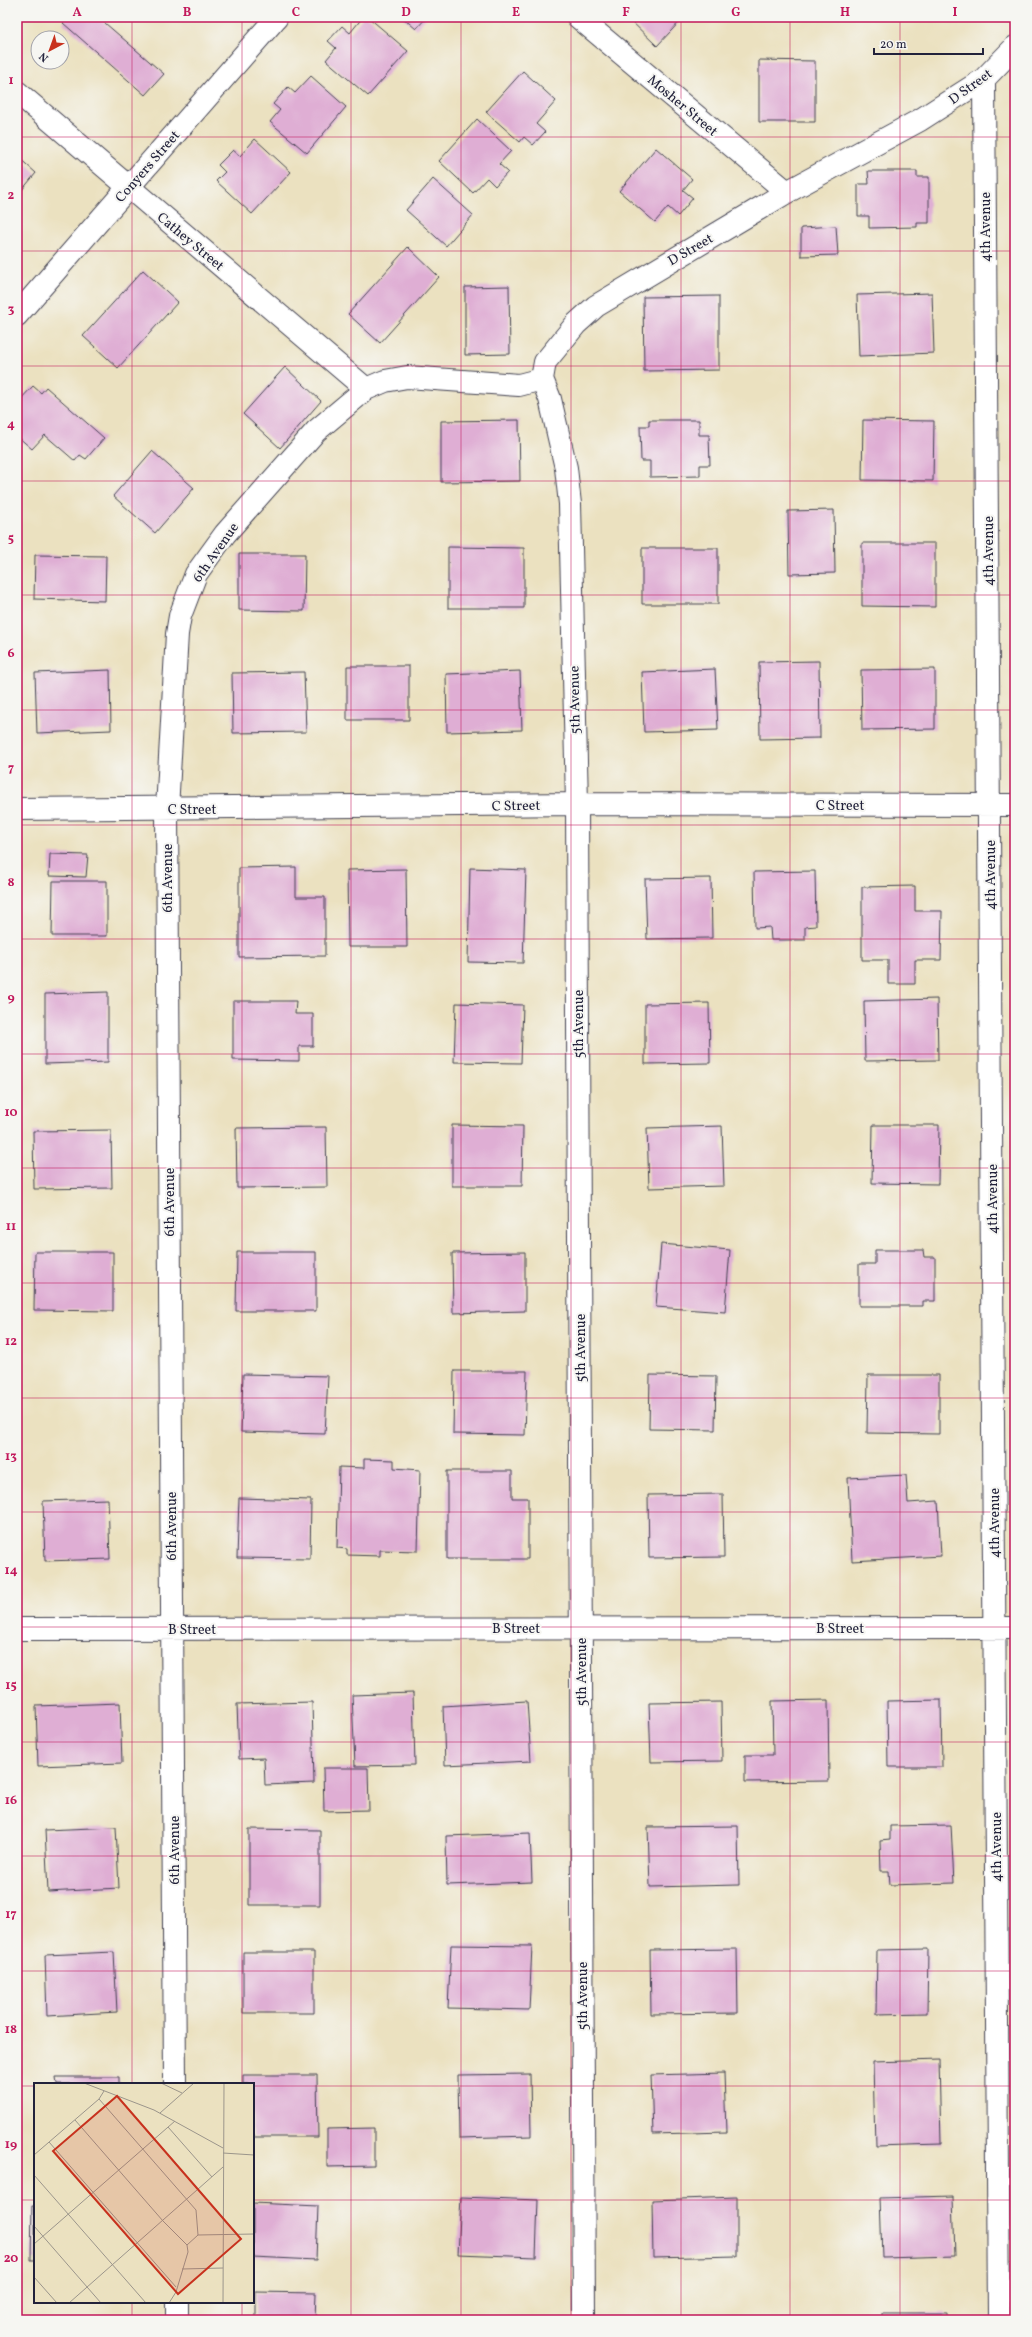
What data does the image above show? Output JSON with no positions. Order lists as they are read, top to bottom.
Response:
{
  "streets": {
    "street": [
      "D Street",
      "Mosher Street",
      "Conyers Street",
      "4th Avenue",
      "Cathey Street",
      "6th Avenue",
      "5th Avenue",
      "C Street",
      "B Street"
    ]
  },
  "crossings": [
    ["D Street", "Mosher Street"],
    ["D Street", "4th Avenue"],
    ["D Street", "5th Avenue"],
    ["Conyers Street", "Cathey Street"],
    ["4th Avenue", "C Street"],
    ["4th Avenue", "B Street"],
    ["Cathey Street", "6th Avenue"],
    ["6th Avenue", "C Street"],
    ["6th Avenue", "B Street"],
    ["5th Avenue", "C Street"],
    ["5th Avenue", "B Street"]
  ],
  "scale_bar": "20 m",
  "north": "bottom left",
  "grid": {
    "columns": [
      "A",
      "B",
      "C",
      "D",
      "E",
      "F",
      "G",
      "H",
      "I"
    ],
    "rows": [
      "1",
      "2",
      "3",
      "4",
      "5",
      "6",
      "7",
      "8",
      "9",
      "10",
      "11",
      "12",
      "13",
      "14",
      "15",
      "16",
      "17",
      "18",
      "19",
      "20"
    ]
  }
}
